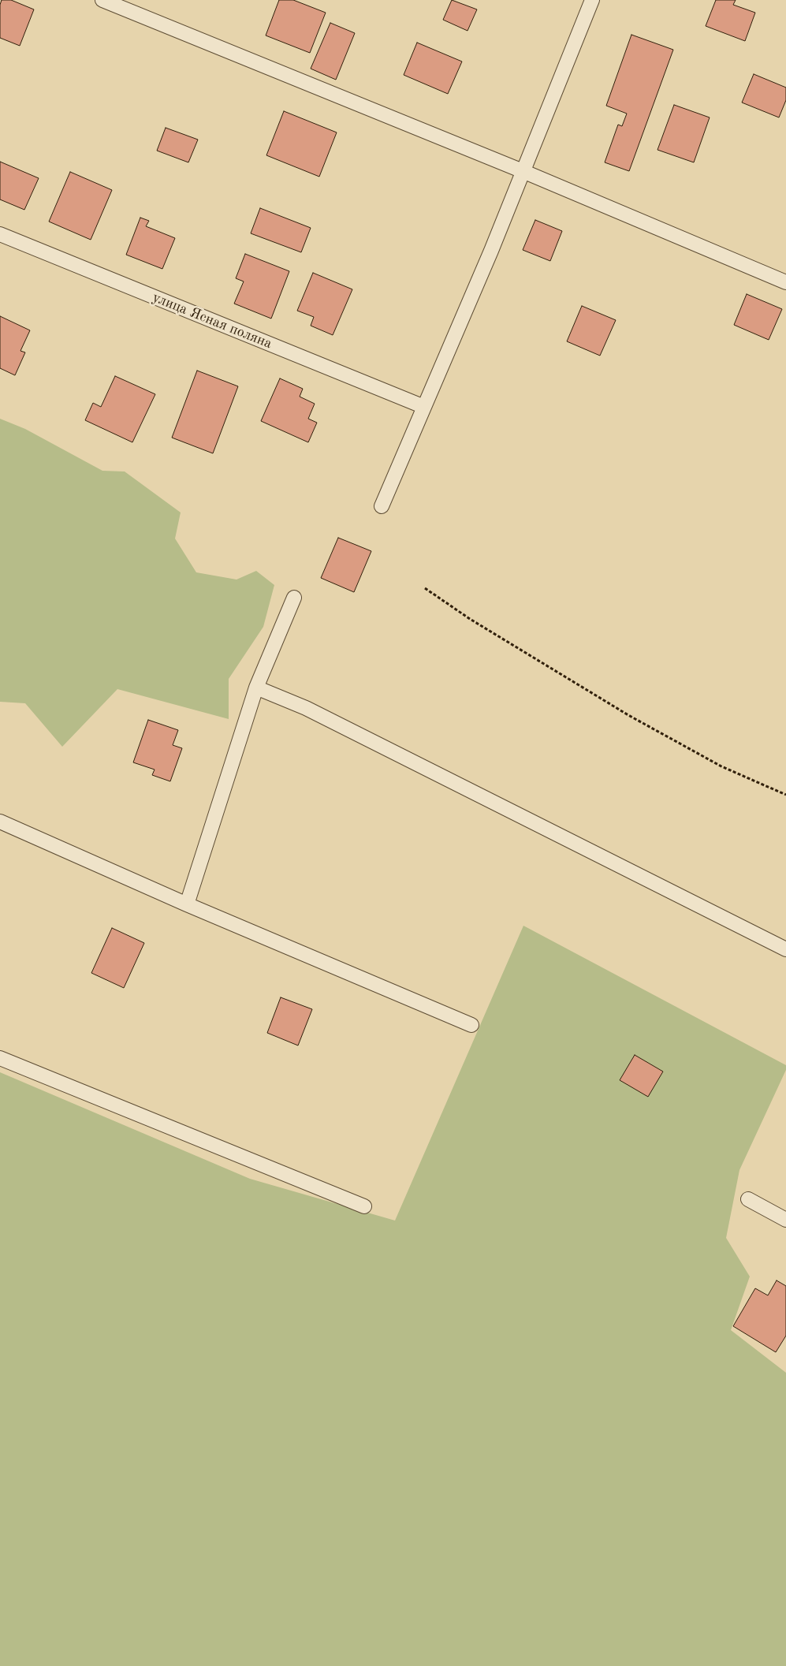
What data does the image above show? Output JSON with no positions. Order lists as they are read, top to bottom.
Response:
{
  "streets": {
    "lane": ["улица Ясная поляна"]
  }
}
